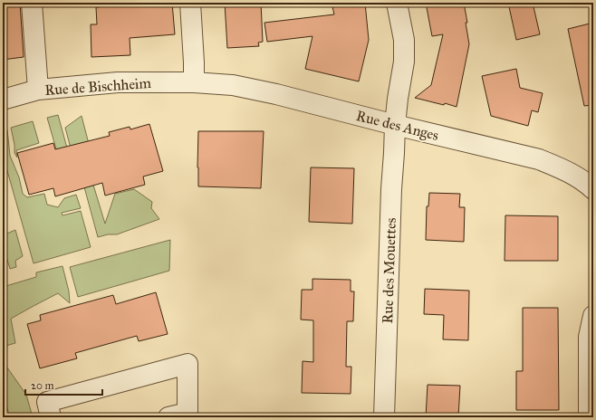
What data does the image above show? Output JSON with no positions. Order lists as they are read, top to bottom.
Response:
{
  "streets": {
    "street": ["Rue de Bischheim", "Rue des Anges", "Rue des Mouettes"]
  },
  "crossings": [
    ["Rue de Bischheim", "Rue des Anges"],
    ["Rue des Anges", "Rue des Mouettes"]
  ],
  "scale_bar": "20 m"
}
